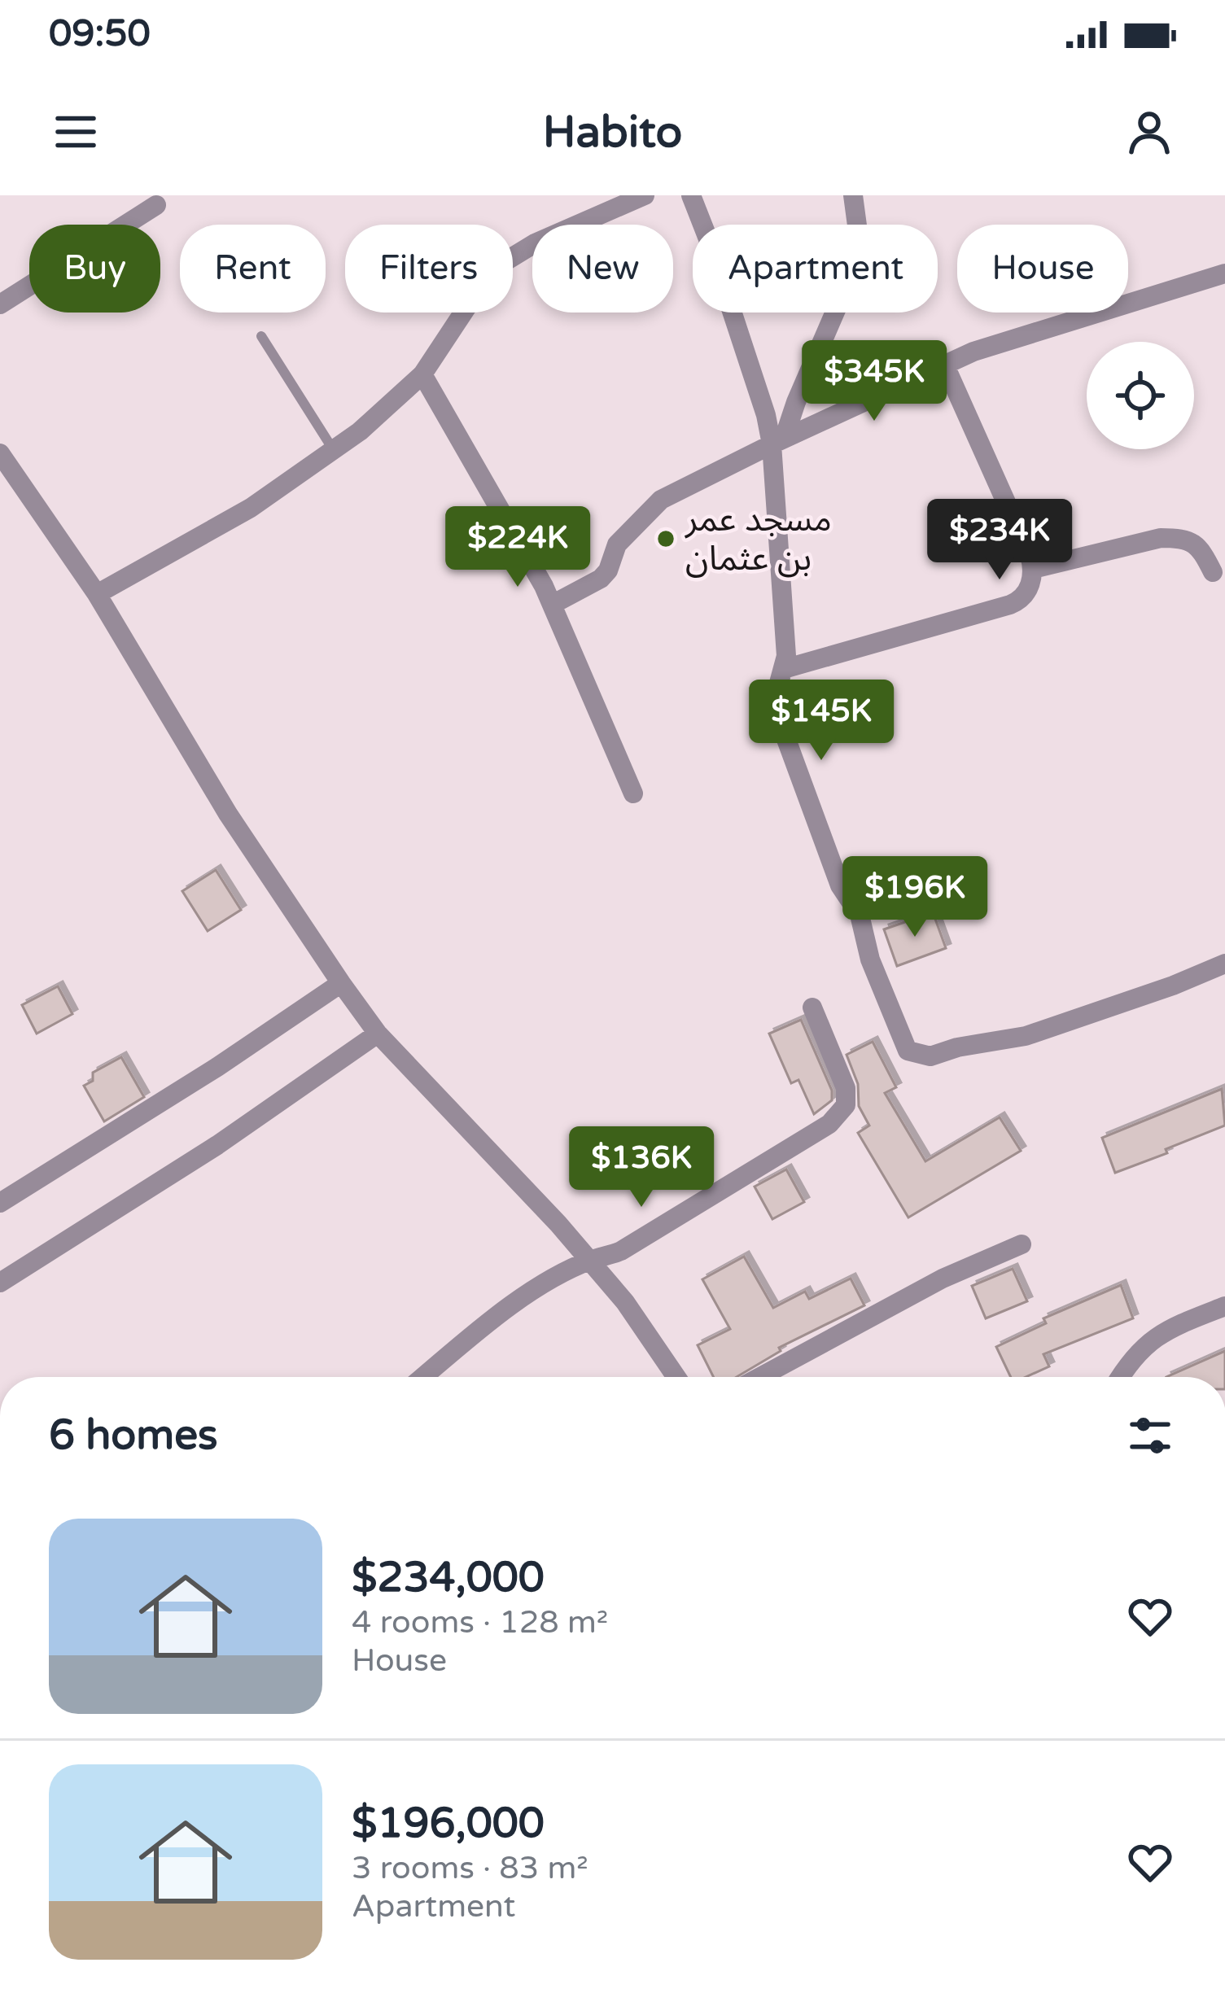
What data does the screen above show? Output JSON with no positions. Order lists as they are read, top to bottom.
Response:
{
  "places": ["مسجد عمر بن عثمان"],
  "page": {
    "status": "09:50",
    "header": "Habito",
    "chip": [
      "Buy",
      "Rent",
      "Filters",
      "New",
      "Apartment",
      "House"
    ],
    "price": [
      "$345K",
      "$234K",
      "$224K",
      "$145K",
      "$196K",
      "$136K"
    ],
    "heading": "6 homes",
    "list": [
      {
        "name": "$234,000",
        "note": "4 rooms · 128 m² · House"
      },
      {
        "name": "$196,000",
        "note": "3 rooms · 83 m² · Apartment"
      }
    ]
  }
}
